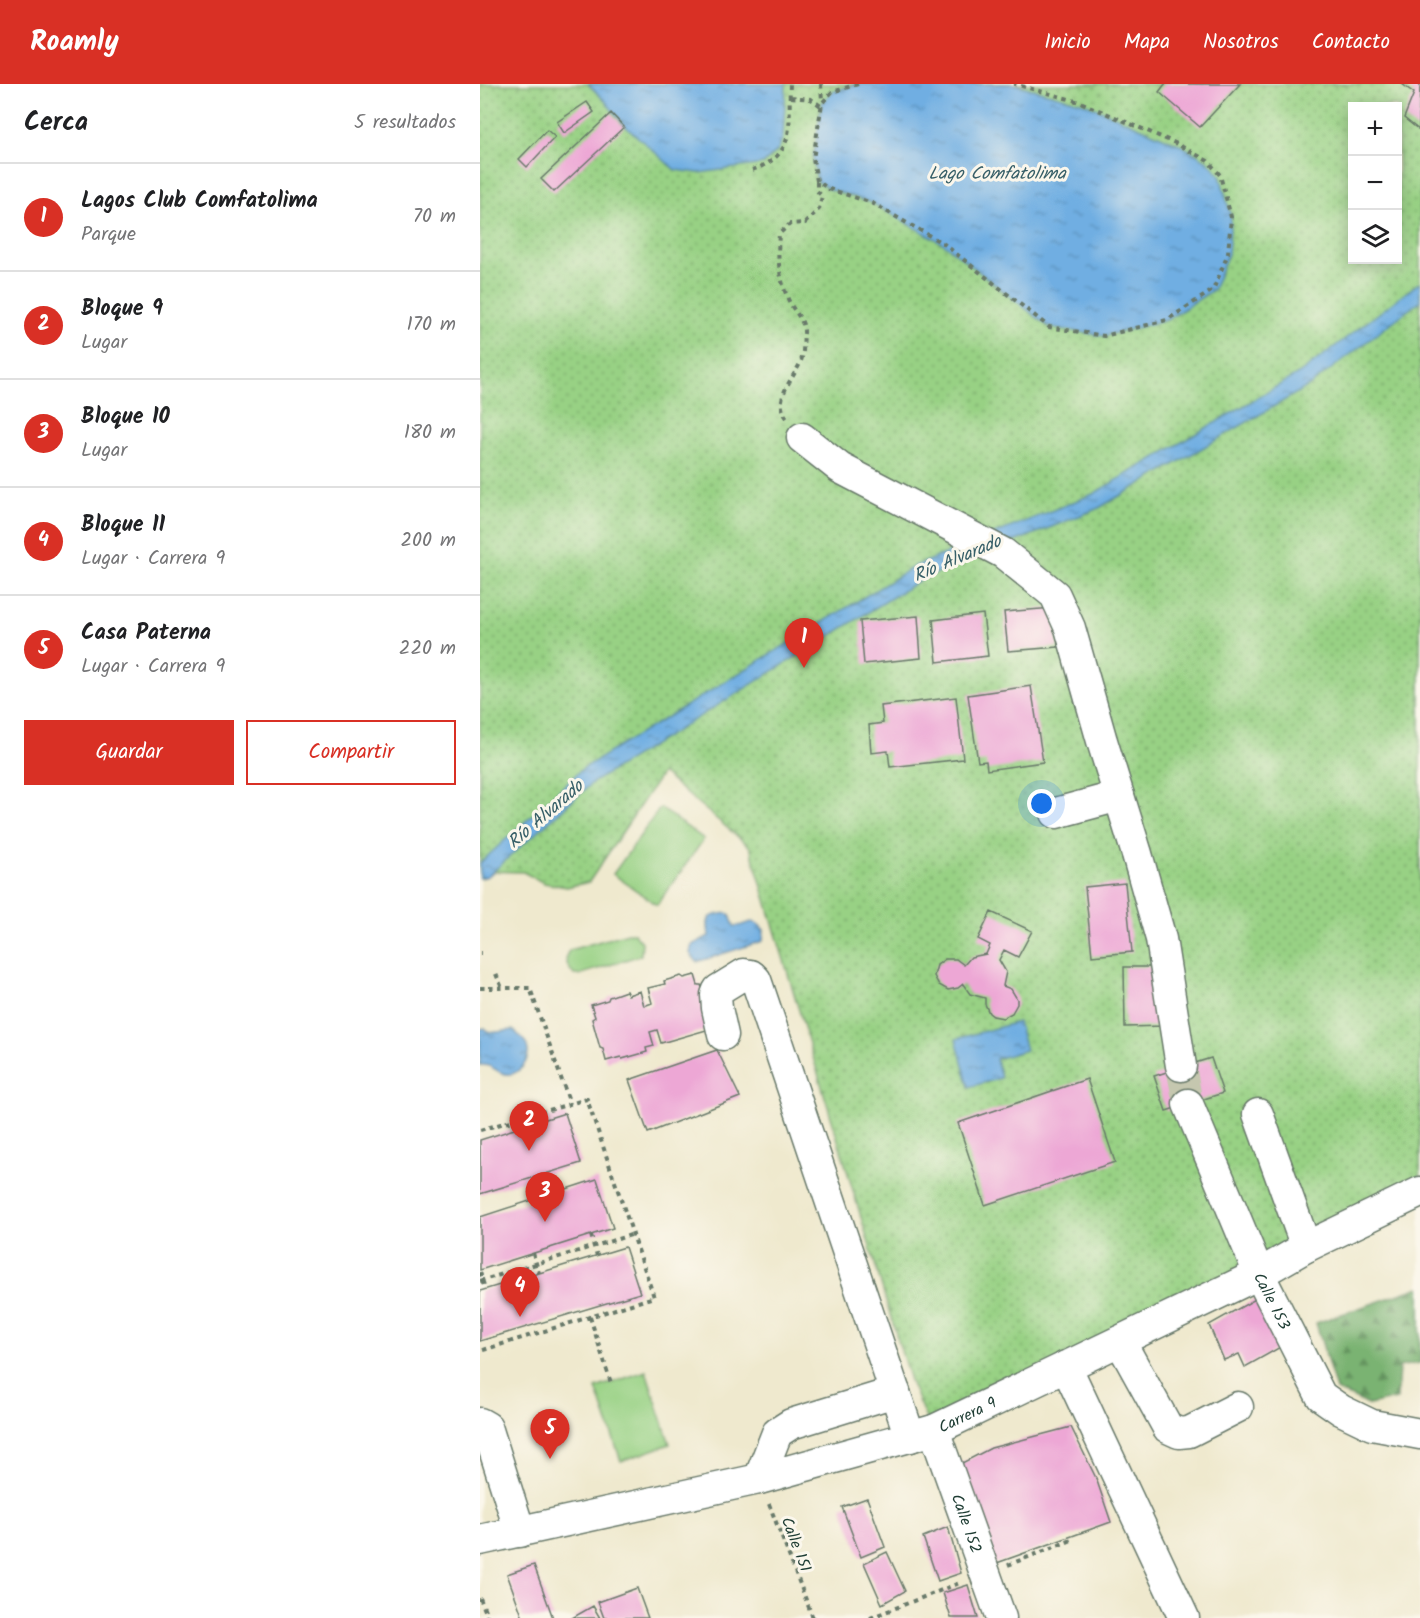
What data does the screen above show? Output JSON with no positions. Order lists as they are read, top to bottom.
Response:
{
  "streets": {
    "street": ["Calle 153", "Carrera 9", "Calle 152"],
    "path": ["Calle 151"]
  },
  "crossings": [
    ["Calle 153", "Carrera 9"],
    ["Carrera 9", "Calle 152"],
    ["Carrera 9", "Calle 151"]
  ],
  "water": ["Lago Comfatolima", "Río Alvarado"],
  "page": {
    "header": "Roamly",
    "nav": [
      "Inicio",
      "Mapa",
      "Nosotros",
      "Contacto"
    ],
    "heading": ["Cerca", "5 resultados"],
    "map_buttons": ["+", "−"],
    "list": [
      {
        "mark": "1",
        "name": "Lagos Club Comfatolima",
        "note": "Parque",
        "value": "70 m"
      },
      {
        "mark": "2",
        "name": "Bloque 9",
        "note": "Lugar",
        "value": "170 m"
      },
      {
        "mark": "3",
        "name": "Bloque 10",
        "note": "Lugar",
        "value": "180 m"
      },
      {
        "mark": "4",
        "name": "Bloque 11",
        "note": "Lugar · Carrera 9",
        "value": "200 m"
      },
      {
        "mark": "5",
        "name": "Casa Paterna",
        "note": "Lugar · Carrera 9",
        "value": "220 m"
      }
    ],
    "pins": [
      "1",
      "2",
      "3",
      "4",
      "5"
    ],
    "buttons": ["Guardar", "Compartir"]
  }
}
